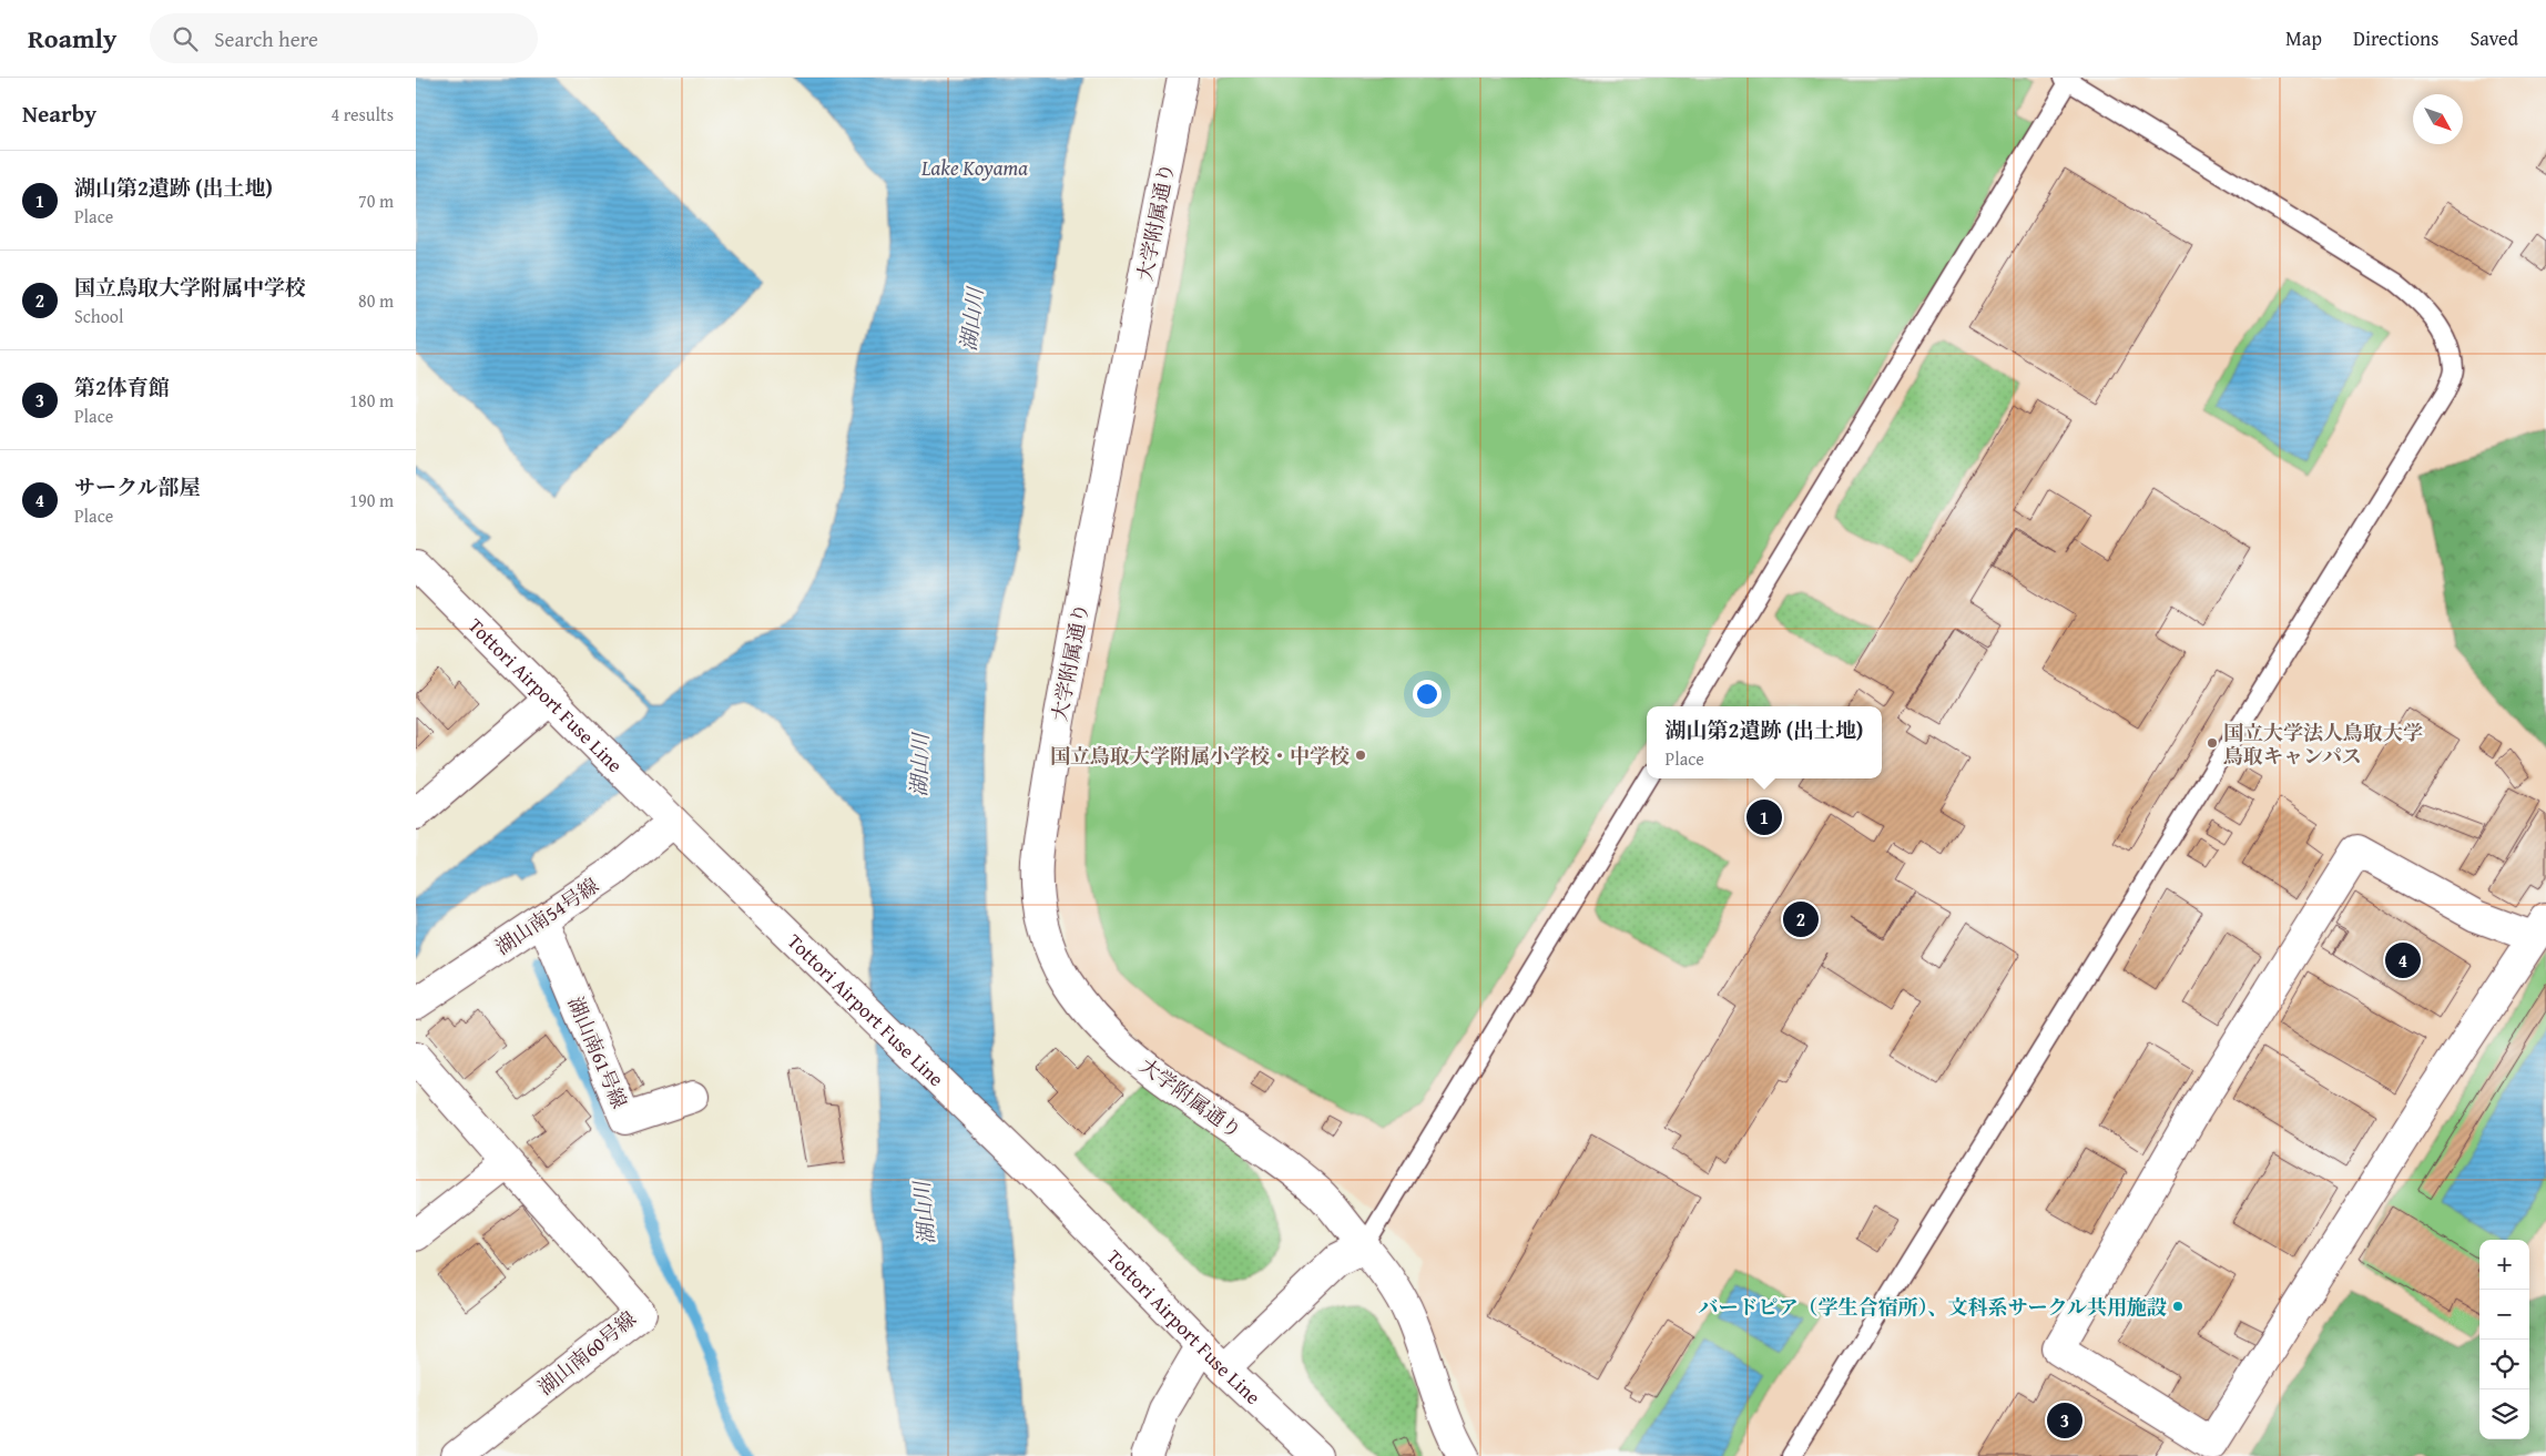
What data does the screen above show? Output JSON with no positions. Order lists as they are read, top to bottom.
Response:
{
  "streets": {
    "street": [
      "大学附属通り",
      "Tottori Airport Fuse Line",
      "湖山南54号線",
      "湖山南61号線",
      "湖山南60号線"
    ]
  },
  "crossings": [
    ["Tottori Airport Fuse Line", "湖山南54号線"],
    ["湖山南54号線", "湖山南61号線"]
  ],
  "water": ["Lake Koyama", "湖山川"],
  "places": ["国立大学法人鳥取大学 鳥取キャンパス", "国立鳥取大学附属小学校・中学校", "バードピア（学生合宿所）、文科系サークル共用施設"],
  "north": "bottom right",
  "page": {
    "header": "Roamly",
    "search": "Search here",
    "nav": ["Map", "Directions", "Saved"],
    "heading": ["Nearby", "4 results"],
    "list": [
      {
        "mark": "1",
        "name": "湖山第2遺跡 (出土地)",
        "note": "Place",
        "value": "70 m"
      },
      {
        "mark": "2",
        "name": "国立鳥取大学附属中学校",
        "note": "School",
        "value": "80 m"
      },
      {
        "mark": "3",
        "name": "第2体育館",
        "note": "Place",
        "value": "180 m"
      },
      {
        "mark": "4",
        "name": "サークル部屋",
        "note": "Place",
        "value": "190 m"
      }
    ],
    "popup": ["湖山第2遺跡 (出土地)", "Place"],
    "pins": [
      "1",
      "2",
      "4",
      "3"
    ],
    "map_buttons": ["+", "−"]
  }
}
